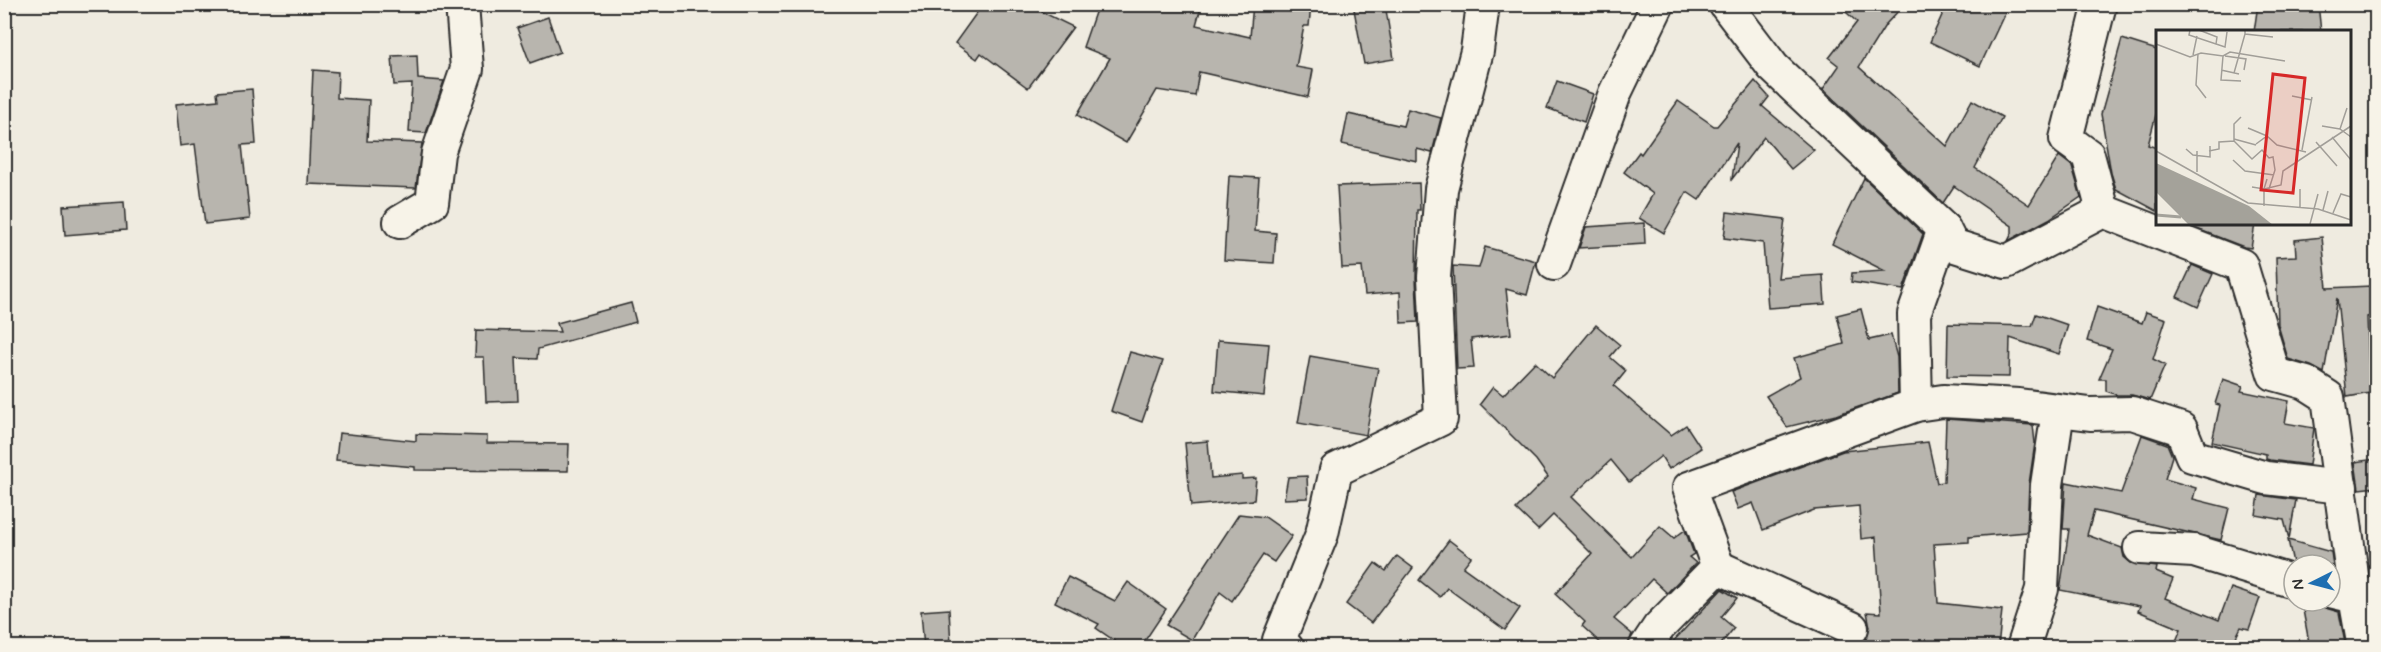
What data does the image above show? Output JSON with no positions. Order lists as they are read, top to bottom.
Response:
{
  "north": "left"
}
